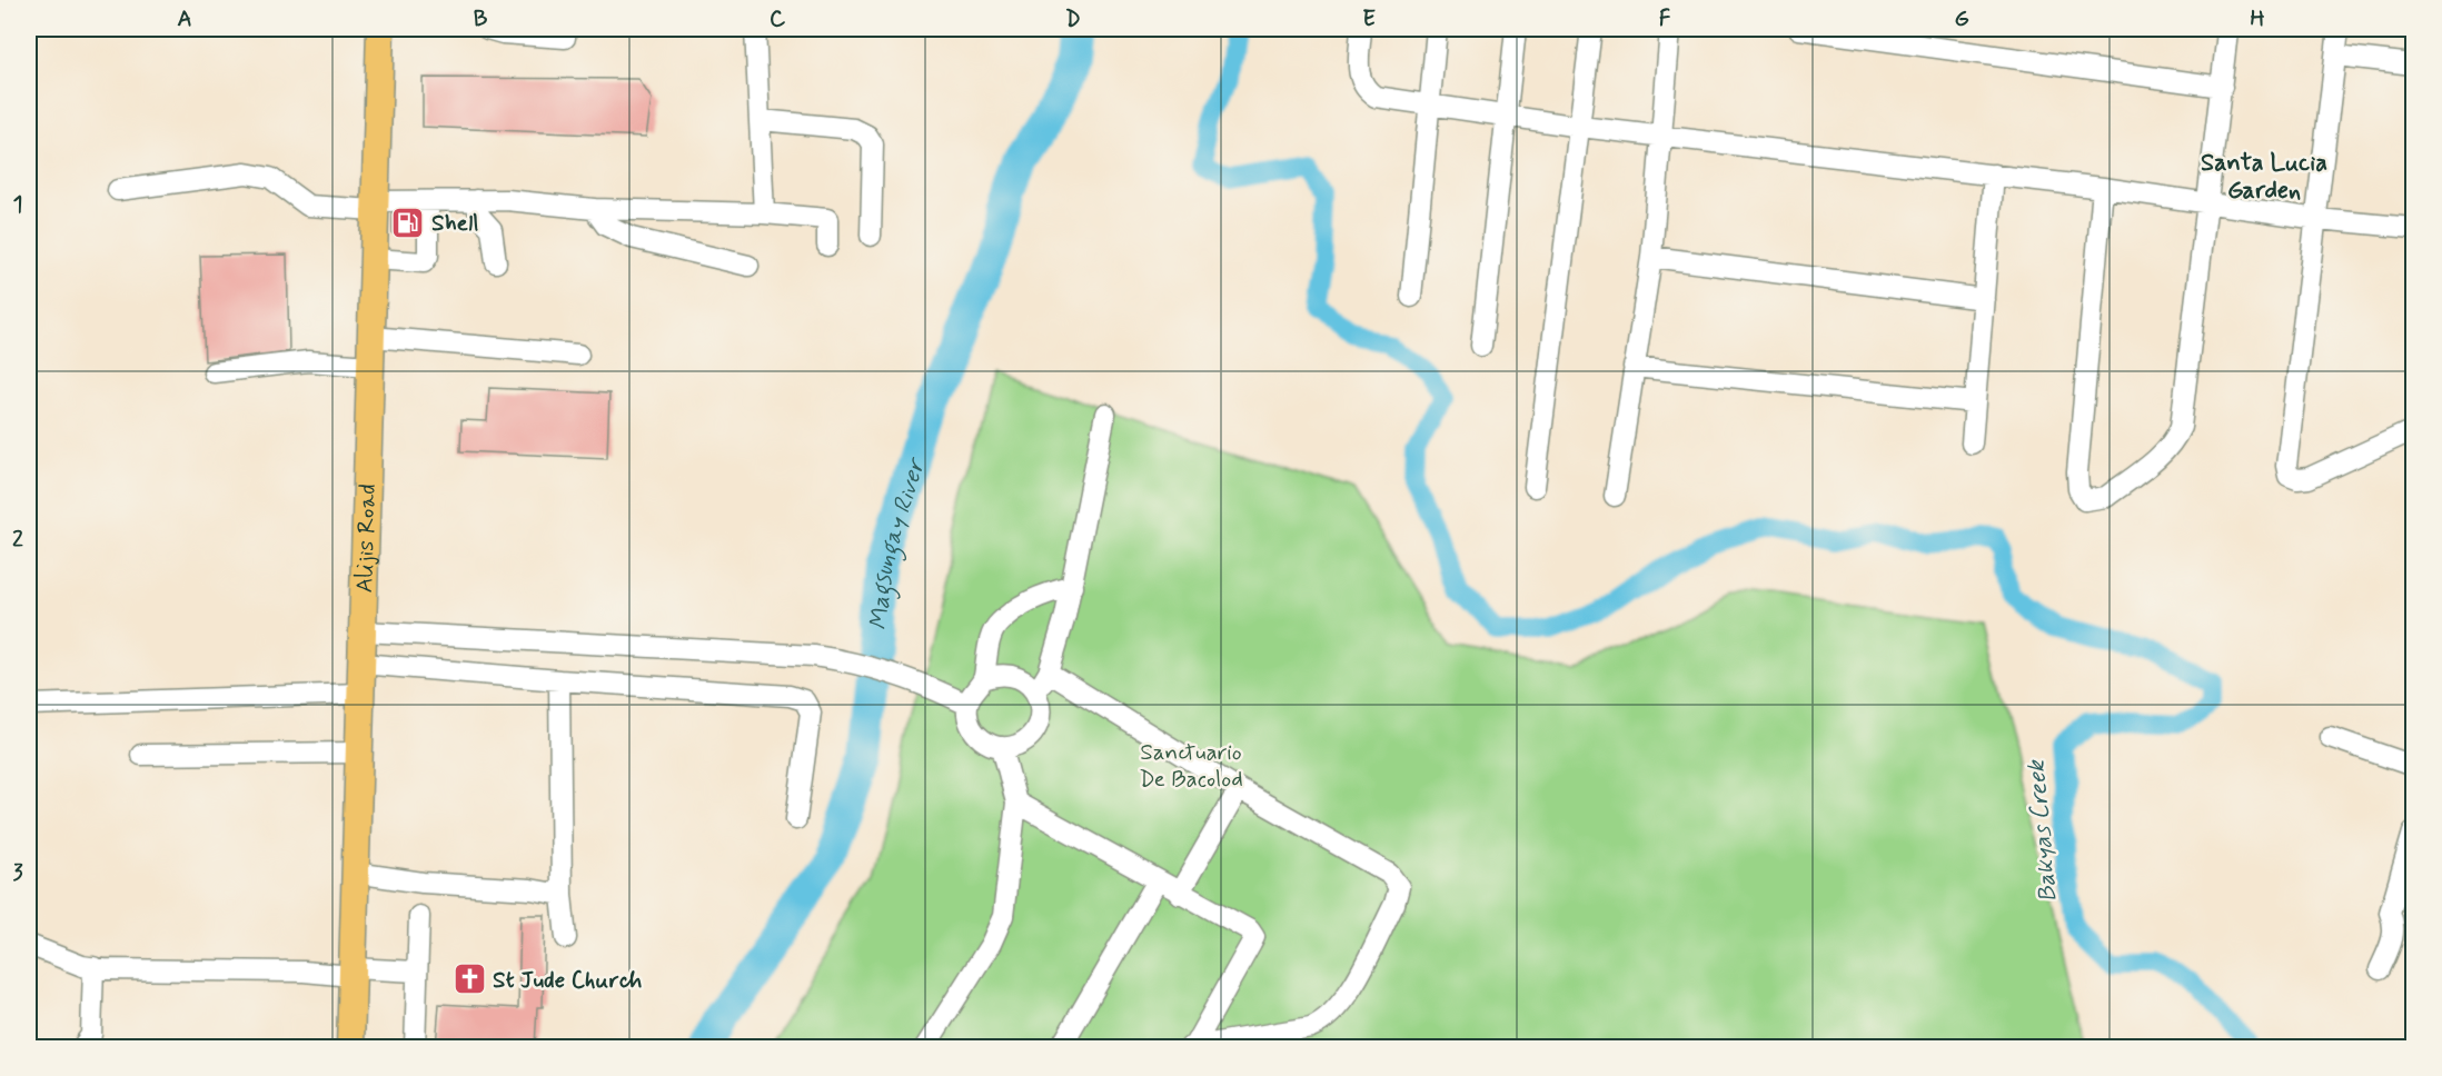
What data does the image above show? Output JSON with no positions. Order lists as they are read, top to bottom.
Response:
{
  "streets": {
    "main road": ["Alijis Road"]
  },
  "districts": ["Santa Lucia Garden"],
  "water": ["Magsungay River", "Bakyas Creek"],
  "parks": ["Sanctuario De Bacolod"],
  "places": {
    "fuel station": ["Shell"],
    "church": ["St Jude Church"]
  },
  "grid": {
    "columns": [
      "A",
      "B",
      "C",
      "D",
      "E",
      "F",
      "G",
      "H"
    ],
    "rows": ["1", "2", "3"]
  }
}
